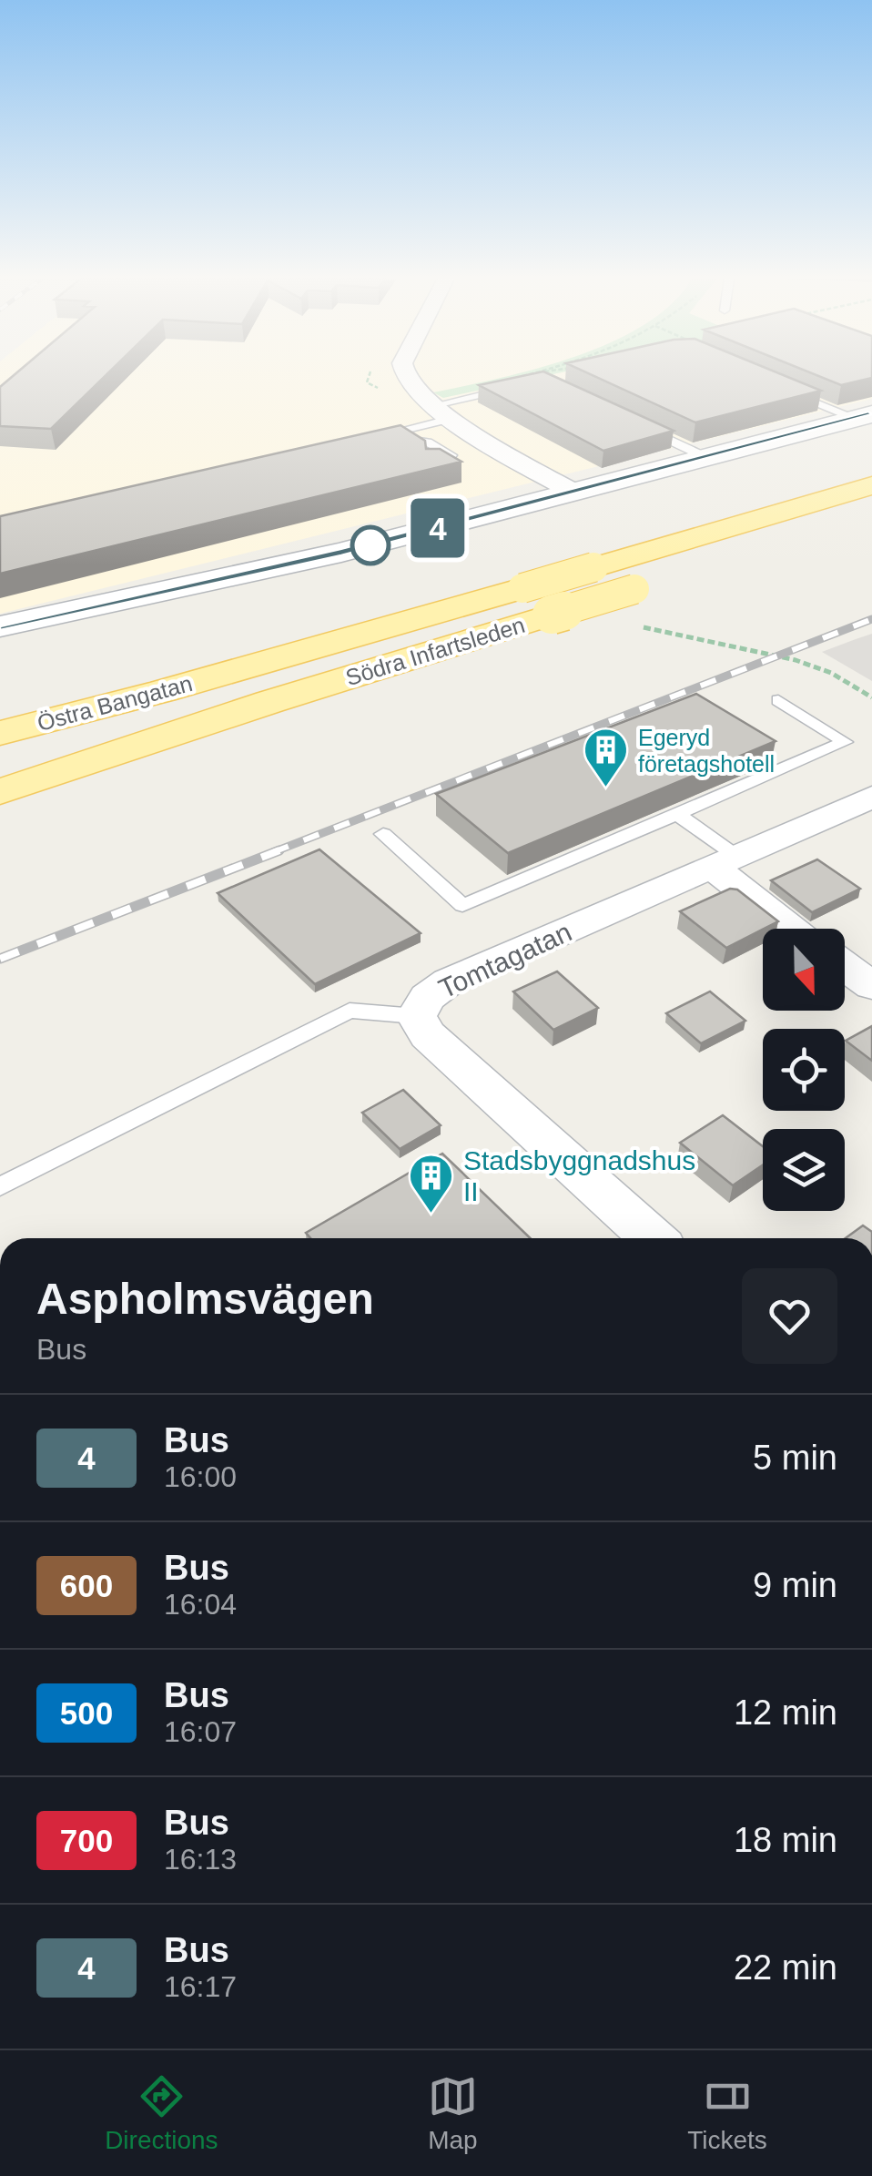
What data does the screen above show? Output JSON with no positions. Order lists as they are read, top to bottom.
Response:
{
  "streets": {
    "main road": ["Södra Infartsleden", "Östra Bangatan"],
    "street": ["Tomtagatan"]
  },
  "crossings": [
    ["Södra Infartsleden", "Östra Bangatan"]
  ],
  "places": {
    "building": ["Egeryd företagshotell", "Stadsbyggnadshus II"]
  },
  "lines": ["bus line 4"],
  "north": "bottom",
  "page": {
    "on_map": "4",
    "heading": ["Aspholmsvägen", "Bus"],
    "list": [
      {
        "mark": "4",
        "name": "Bus",
        "note": "16:00",
        "value": "5 min"
      },
      {
        "mark": "600",
        "name": "Bus",
        "note": "16:04",
        "value": "9 min"
      },
      {
        "mark": "500",
        "name": "Bus",
        "note": "16:07",
        "value": "12 min"
      },
      {
        "mark": "700",
        "name": "Bus",
        "note": "16:13",
        "value": "18 min"
      },
      {
        "mark": "4",
        "name": "Bus",
        "note": "16:17",
        "value": "22 min"
      }
    ],
    "tabs": ["Directions", "Map", "Tickets"]
  }
}
